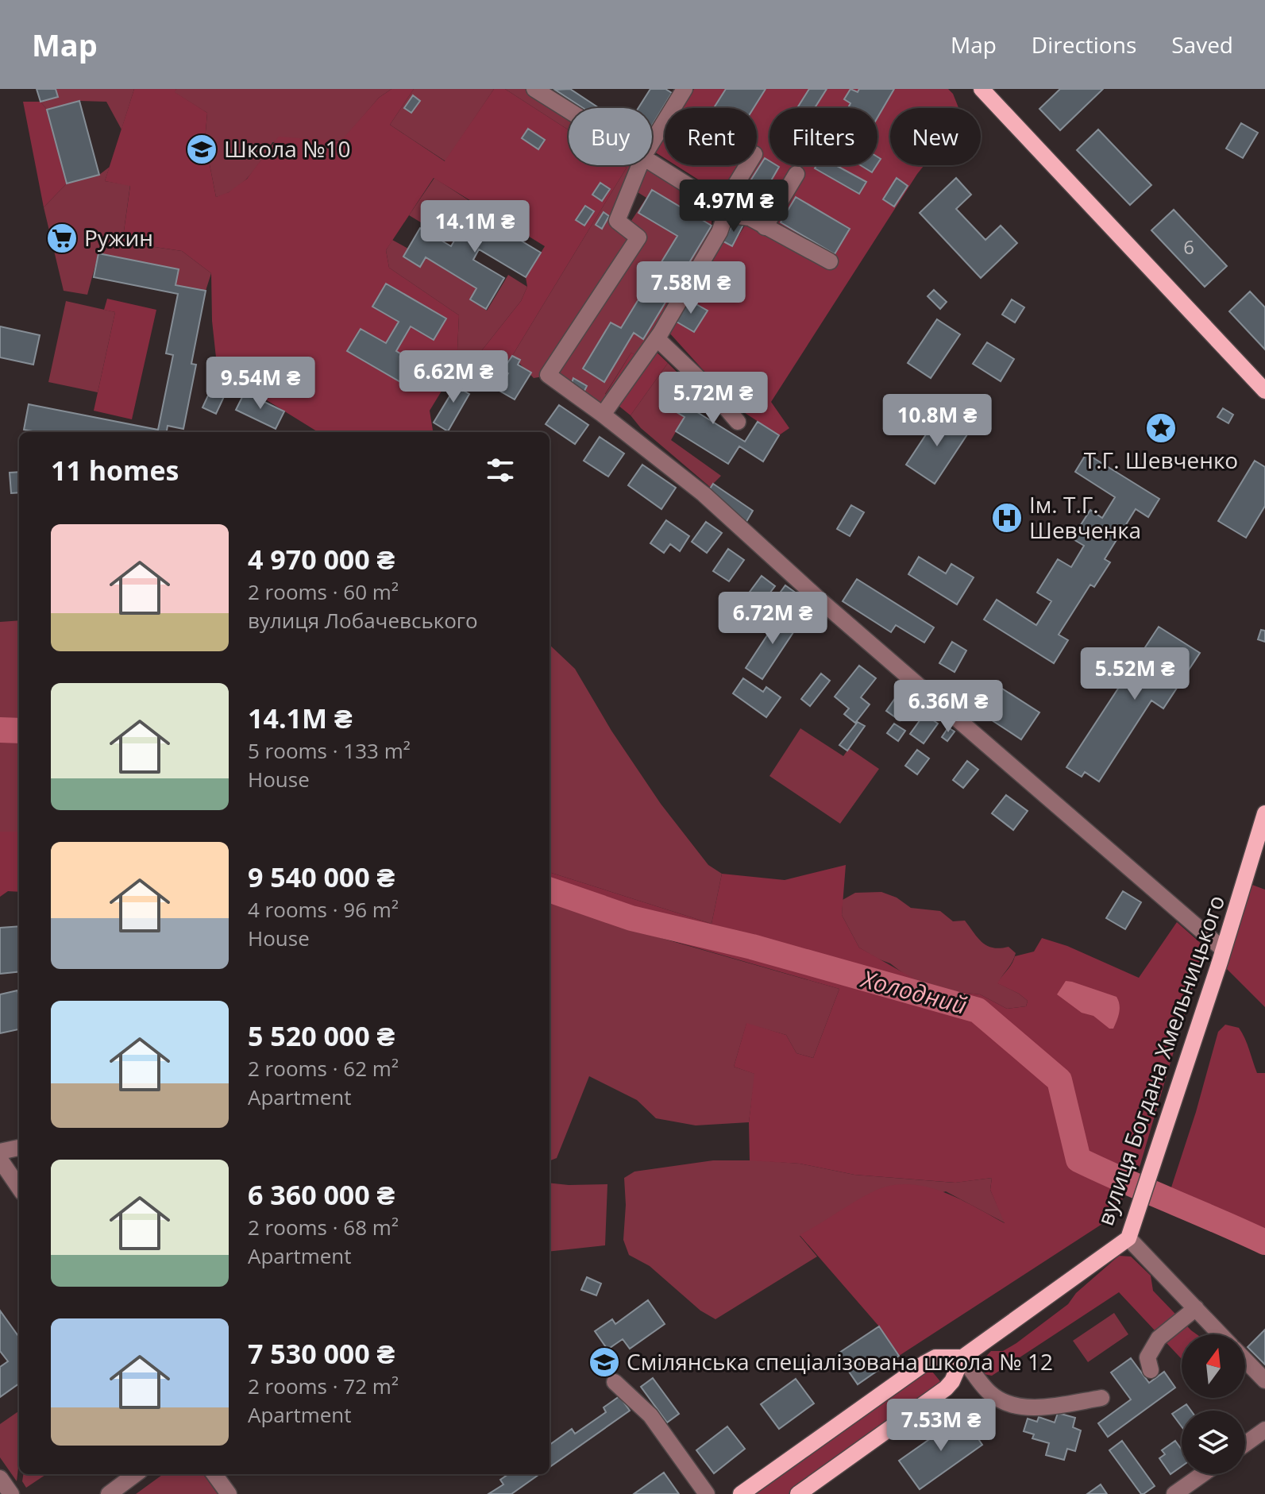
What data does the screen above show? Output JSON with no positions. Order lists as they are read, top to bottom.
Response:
{
  "streets": {
    "main road": ["вулиця Богдана Хмельницького"]
  },
  "water": ["Холодний"],
  "places": {
    "school or university": ["Школа №10", "Смілянська спеціалізована школа № 12"],
    "supermarket": ["Ружин"],
    "place": ["Т.Г. Шевченко"],
    "hospital": ["Ім. Т.Г. Шевченка"]
  },
  "house_numbers": ["6"],
  "north": "top",
  "page": {
    "header": "Map",
    "nav": ["Map", "Directions", "Saved"],
    "chip": [
      "Buy",
      "Rent",
      "Filters",
      "New"
    ],
    "price": [
      "4.97M ₴",
      "14.1M ₴",
      "7.58M ₴",
      "6.62M ₴",
      "9.54M ₴",
      "5.72M ₴",
      "10.8M ₴",
      "6.72M ₴",
      "5.52M ₴",
      "6.36M ₴",
      "7.53M ₴"
    ],
    "heading": "11 homes",
    "list": [
      {
        "name": "4 970 000 ₴",
        "note": "2 rooms · 60 m² · вулиця Лобачевського"
      },
      {
        "name": "14.1M ₴",
        "note": "5 rooms · 133 m² · House"
      },
      {
        "name": "9 540 000 ₴",
        "note": "4 rooms · 96 m² · House"
      },
      {
        "name": "5 520 000 ₴",
        "note": "2 rooms · 62 m² · Apartment"
      },
      {
        "name": "6 360 000 ₴",
        "note": "2 rooms · 68 m² · Apartment"
      },
      {
        "name": "7 530 000 ₴",
        "note": "2 rooms · 72 m² · Apartment"
      }
    ]
  }
}
